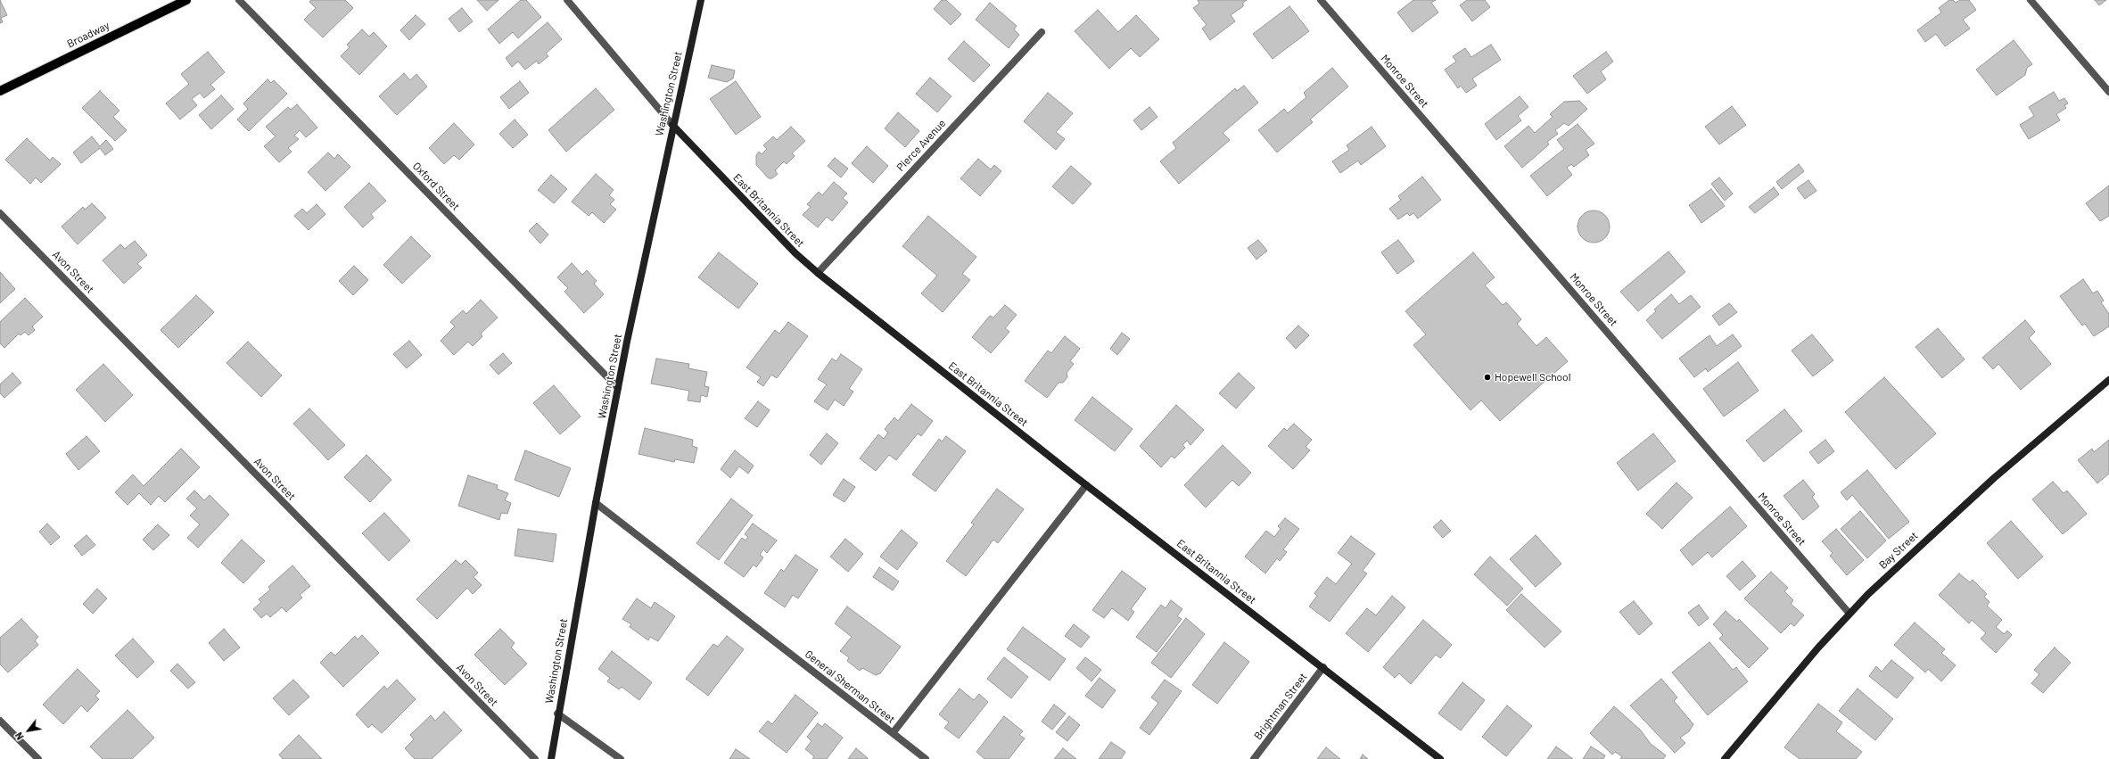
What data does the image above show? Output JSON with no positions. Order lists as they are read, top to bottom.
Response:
{
  "streets": {
    "main road": ["Broadway"],
    "street": [
      "Monroe Street",
      "Washington Street",
      "Pierce Avenue",
      "Oxford Street",
      "East Britannia Street",
      "Avon Street",
      "Bay Street",
      "General Sherman Street",
      "Brightman Street"
    ]
  },
  "crossings": [
    ["Monroe Street", "Bay Street"],
    ["Washington Street", "Oxford Street"],
    ["Washington Street", "East Britannia Street"],
    ["Washington Street", "General Sherman Street"],
    ["Pierce Avenue", "East Britannia Street"],
    ["East Britannia Street", "General Sherman Street"],
    ["East Britannia Street", "Brightman Street"]
  ],
  "places": ["Hopewell School"],
  "north": "bottom left"
}
